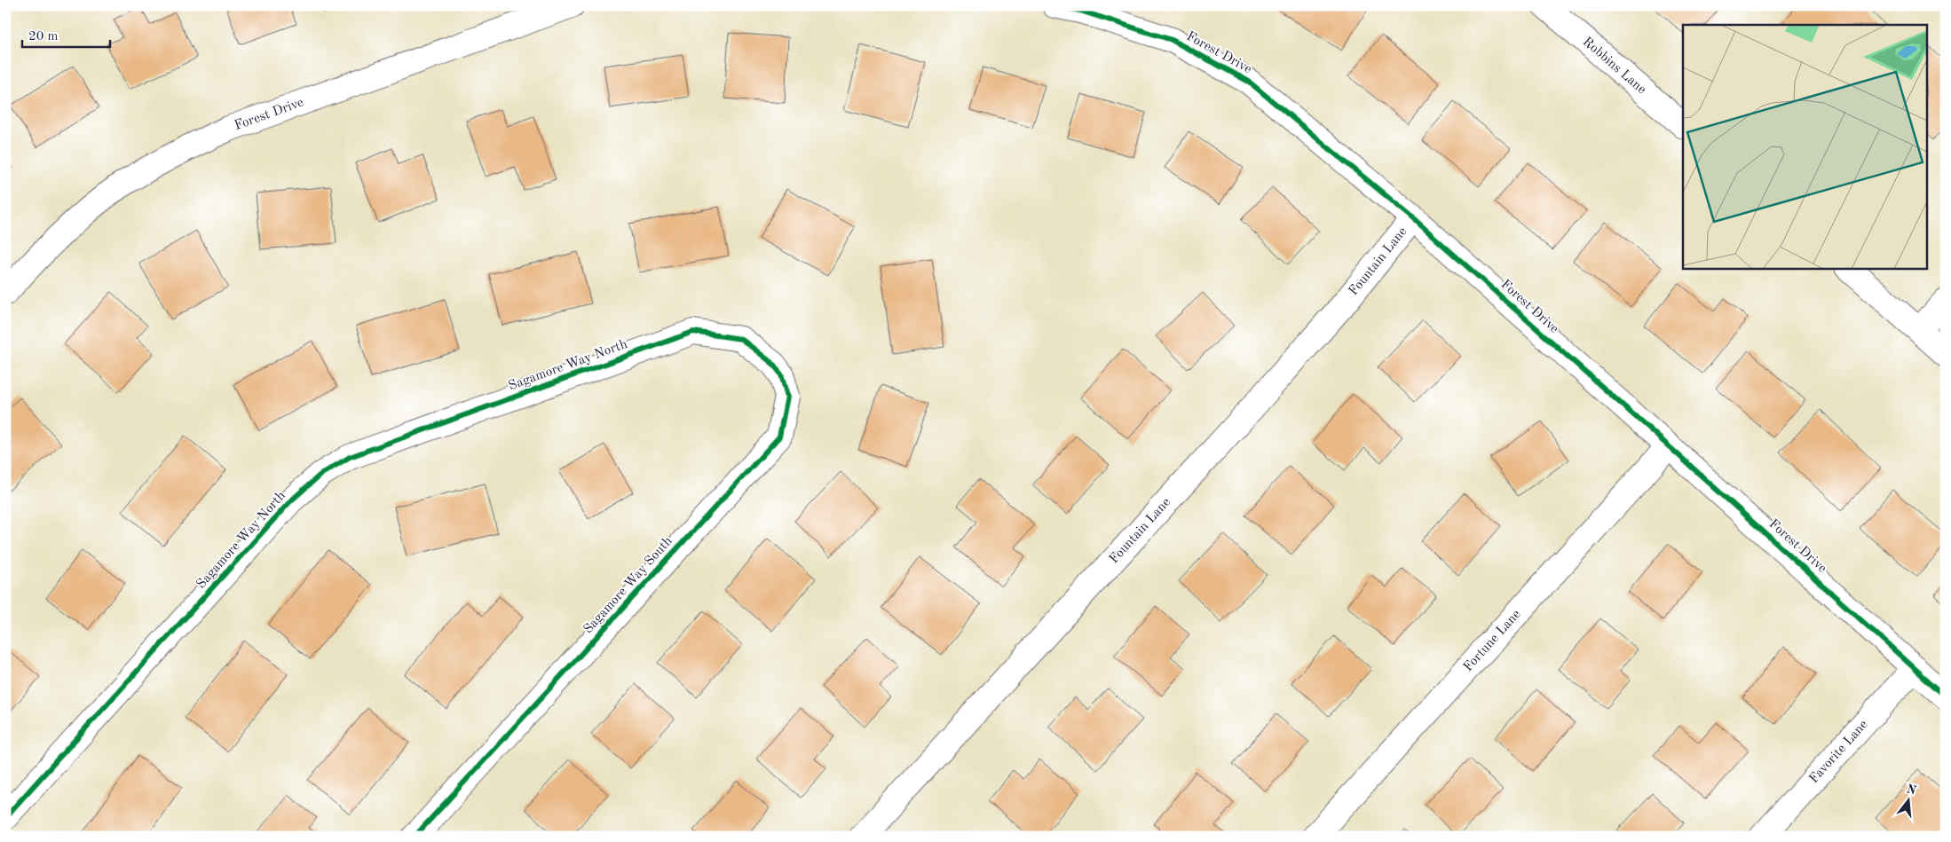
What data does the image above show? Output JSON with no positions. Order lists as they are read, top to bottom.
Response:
{
  "streets": {
    "street": [
      "Forest Drive",
      "Robbins Lane",
      "Fountain Lane",
      "Sagamore Way North",
      "Sagamore Way South",
      "Fortune Lane",
      "Favorite Lane"
    ]
  },
  "crossings": [
    ["Forest Drive", "Fountain Lane"],
    ["Forest Drive", "Fortune Lane"],
    ["Forest Drive", "Favorite Lane"],
    ["Sagamore Way North", "Sagamore Way South"]
  ],
  "scale_bar": "20 m",
  "north": "top"
}
